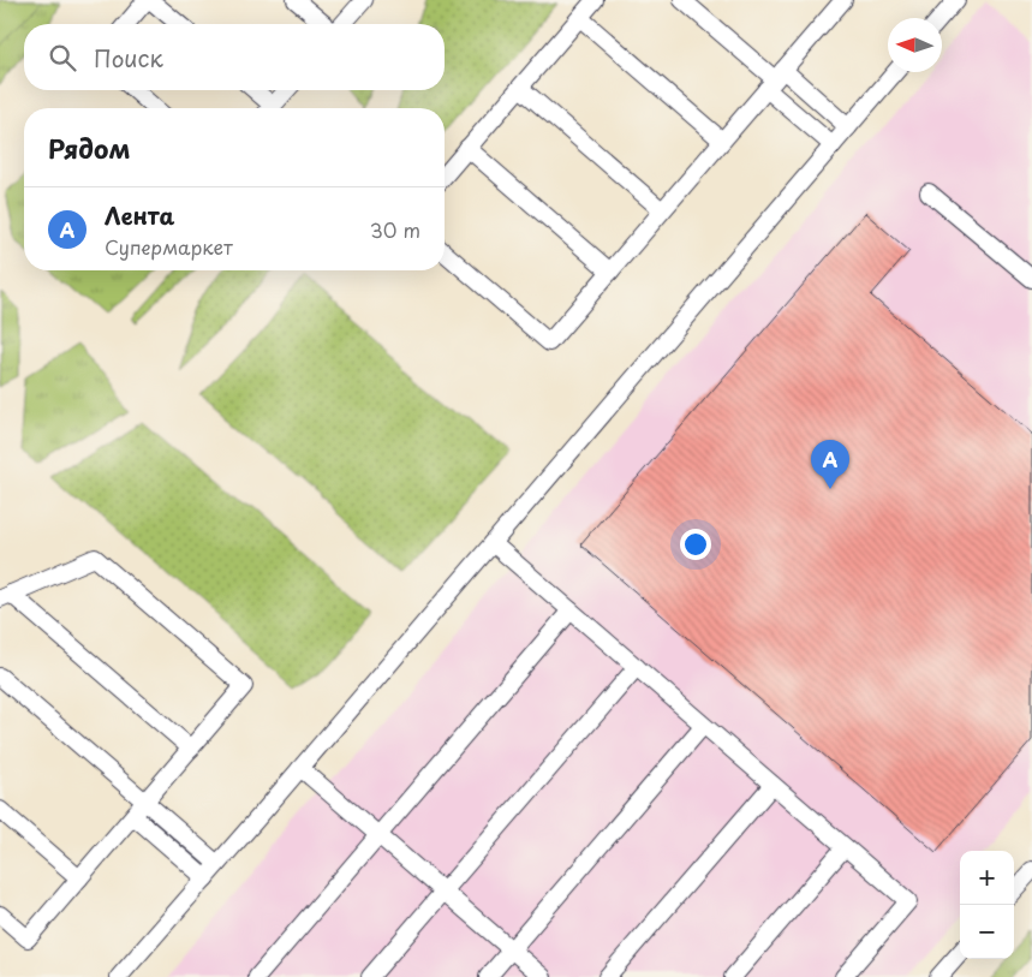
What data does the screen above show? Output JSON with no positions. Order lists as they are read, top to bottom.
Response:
{
  "north": "left",
  "page": {
    "search": "Поиск",
    "heading": "Рядом",
    "list": [
      {
        "mark": "A",
        "name": "Лента",
        "note": "Супермаркет",
        "value": "30 m"
      }
    ],
    "pins": "A",
    "map_buttons": ["+", "−"]
  }
}
